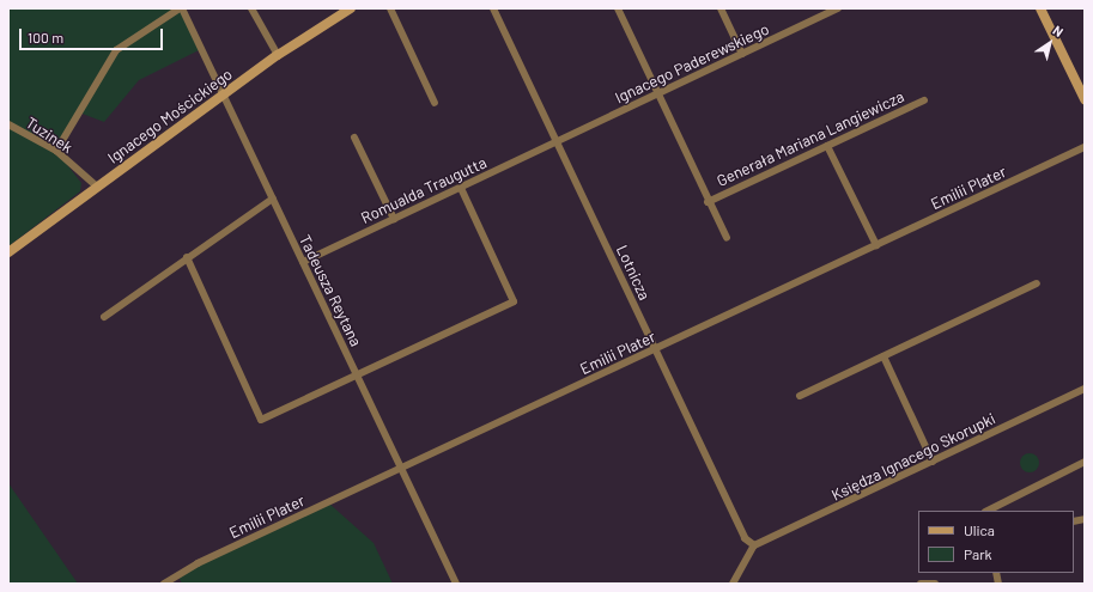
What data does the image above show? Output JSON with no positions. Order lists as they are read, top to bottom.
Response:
{
  "streets": {
    "street": [
      "Ignacego Paderewskiego",
      "Ignacego Mościckiego",
      "Tuzinek",
      "Generała Mariana Langiewicza",
      "Emilii Plater",
      "Romualda Traugutta",
      "Lotnicza",
      "Tadeusza Reytana",
      "Księdza Ignacego Skorupki"
    ]
  },
  "crossings": [
    ["Ignacego Paderewskiego", "Romualda Traugutta"],
    ["Ignacego Paderewskiego", "Lotnicza"],
    ["Ignacego Mościckiego", "Tuzinek"],
    ["Ignacego Mościckiego", "Tadeusza Reytana"],
    ["Emilii Plater", "Lotnicza"],
    ["Emilii Plater", "Tadeusza Reytana"],
    ["Romualda Traugutta", "Lotnicza"],
    ["Romualda Traugutta", "Tadeusza Reytana"],
    ["Lotnicza", "Księdza Ignacego Skorupki"]
  ],
  "legend": ["Ulica", "Park"],
  "scale_bar": "100 m",
  "north": "top right"
}
